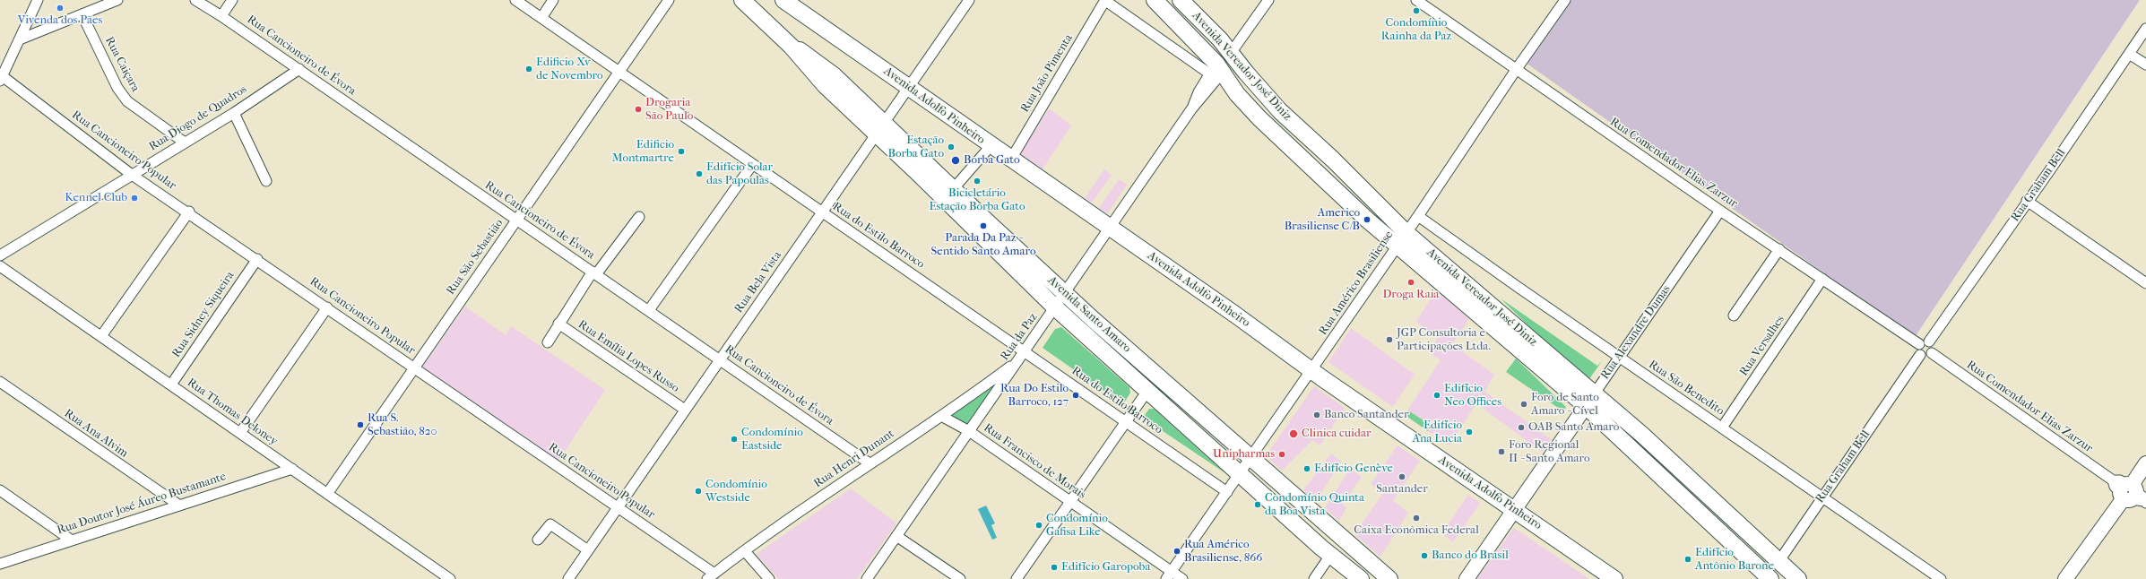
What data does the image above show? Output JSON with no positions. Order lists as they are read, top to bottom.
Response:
{
  "streets": {
    "main road": ["Avenida Vereador José Diniz", "Avenida Adolfo Pinheiro", "Avenida Santo Amaro"],
    "street": [
      "Rua Cancioneiro de Évora",
      "Rua Caiçara",
      "Rua João Pimenta",
      "Rua Diogo de Quadros",
      "Rua Cancioneiro Popular",
      "Rua Comendador Elias Zarzur",
      "Rua Graham Bell",
      "Rua do Estilo Barroco",
      "Rua São Sebastião",
      "Rua Bela Vista",
      "Rua Américo Brasiliense",
      "Rua Sidney Siqueira",
      "Rua Alexandre Dumas",
      "Rua da Paz",
      "Rua Versalhes",
      "Rua Emília Lopes Russo",
      "Rua São Benedito",
      "Rua Thomas Deloney",
      "Rua Ana Alvim",
      "Rua Henri Dunant",
      "Rua Francisco de Morais",
      "Rua Doutor José Áureo Bustamante"
    ]
  },
  "crossings": [
    ["Rua Cancioneiro de Évora", "Rua Diogo de Quadros"],
    ["Rua Cancioneiro de Évora", "Rua São Sebastião"],
    ["Rua Cancioneiro de Évora", "Rua Bela Vista"],
    ["Rua Cancioneiro de Évora", "Rua Henri Dunant"],
    ["Rua Caiçara", "Rua Diogo de Quadros"],
    ["Avenida Vereador José Diniz", "Rua Graham Bell"],
    ["Avenida Vereador José Diniz", "Rua Américo Brasiliense"],
    ["Avenida Vereador José Diniz", "Rua Alexandre Dumas"],
    ["Avenida Vereador José Diniz", "Rua da Paz"],
    ["Rua João Pimenta", "Avenida Adolfo Pinheiro"],
    ["Avenida Adolfo Pinheiro", "Rua Bela Vista"],
    ["Avenida Adolfo Pinheiro", "Rua Américo Brasiliense"],
    ["Avenida Adolfo Pinheiro", "Rua Alexandre Dumas"],
    ["Avenida Adolfo Pinheiro", "Rua da Paz"],
    ["Rua Diogo de Quadros", "Rua Cancioneiro Popular"],
    ["Rua Cancioneiro Popular", "Rua São Sebastião"],
    ["Rua Cancioneiro Popular", "Rua Bela Vista"],
    ["Rua Cancioneiro Popular", "Rua Sidney Siqueira"],
    ["Rua Cancioneiro Popular", "Rua Henri Dunant"],
    ["Rua Comendador Elias Zarzur", "Rua Graham Bell"],
    ["Rua Comendador Elias Zarzur", "Rua Américo Brasiliense"],
    ["Rua Comendador Elias Zarzur", "Rua Alexandre Dumas"],
    ["Rua Comendador Elias Zarzur", "Rua Versalhes"],
    ["Rua Graham Bell", "Rua São Benedito"],
    ["Rua do Estilo Barroco", "Rua São Sebastião"],
    ["Rua do Estilo Barroco", "Rua Bela Vista"],
    ["Rua do Estilo Barroco", "Rua Américo Brasiliense"],
    ["Rua do Estilo Barroco", "Rua da Paz"],
    ["Rua São Sebastião", "Rua Thomas Deloney"],
    ["Rua Bela Vista", "Avenida Santo Amaro"],
    ["Rua Bela Vista", "Rua Emília Lopes Russo"],
    ["Rua Américo Brasiliense", "Avenida Santo Amaro"],
    ["Rua Américo Brasiliense", "Rua São Benedito"],
    ["Rua Américo Brasiliense", "Rua Francisco de Morais"],
    ["Rua Sidney Siqueira", "Rua Thomas Deloney"],
    ["Avenida Santo Amaro", "Rua da Paz"],
    ["Rua Alexandre Dumas", "Rua São Benedito"],
    ["Rua da Paz", "Rua Henri Dunant"],
    ["Rua da Paz", "Rua Francisco de Morais"],
    ["Rua Versalhes", "Rua São Benedito"],
    ["Rua Thomas Deloney", "Rua Doutor José Áureo Bustamante"],
    ["Rua Ana Alvim", "Rua Doutor José Áureo Bustamante"],
    ["Rua Henri Dunant", "Rua Francisco de Morais"]
  ],
  "places": [
    "Vivenda dos Pães",
    "Condomínio Rainha da Paz",
    "Edificio Xv de Novembro",
    "Drogaria São Paulo",
    "Estação Borba Gato",
    "Edificio Montmartre",
    "Borba Gato",
    "Edifício Solar das Papoulas",
    "Bicicletário Estação Borba Gato",
    "Kennel Club",
    "Americo Brasiliense C/B",
    "Parada Da Paz - Sentido Santo Amaro",
    "Droga Raia",
    "JGP Consultoria e Participações Ltda.",
    "Rua Do Estilo Barroco, 127",
    "Edifício Neo Offices",
    "Foro de Santo Amaro - Cível",
    "Banco Santander",
    "Rua S. Sebastião, 820",
    "OAB Santo Amaro",
    "Edifício Ana Lucia",
    "Clinica cuidar",
    "Condomínio Eastside",
    "Foro Regional II - Santo Amaro",
    "Unipharmas",
    "Edifício Genève",
    "Santander",
    "Condomínio Westside",
    "Condomínio Quinta da Boa Vista",
    "Caixa Econômica Federal",
    "Condomínio Gafisa Like",
    "Rua Américo Brasiliense, 866",
    "Banco do Brasil",
    "Edifício Antônio Barone",
    "Edifício Garopoba"
  ]
}
